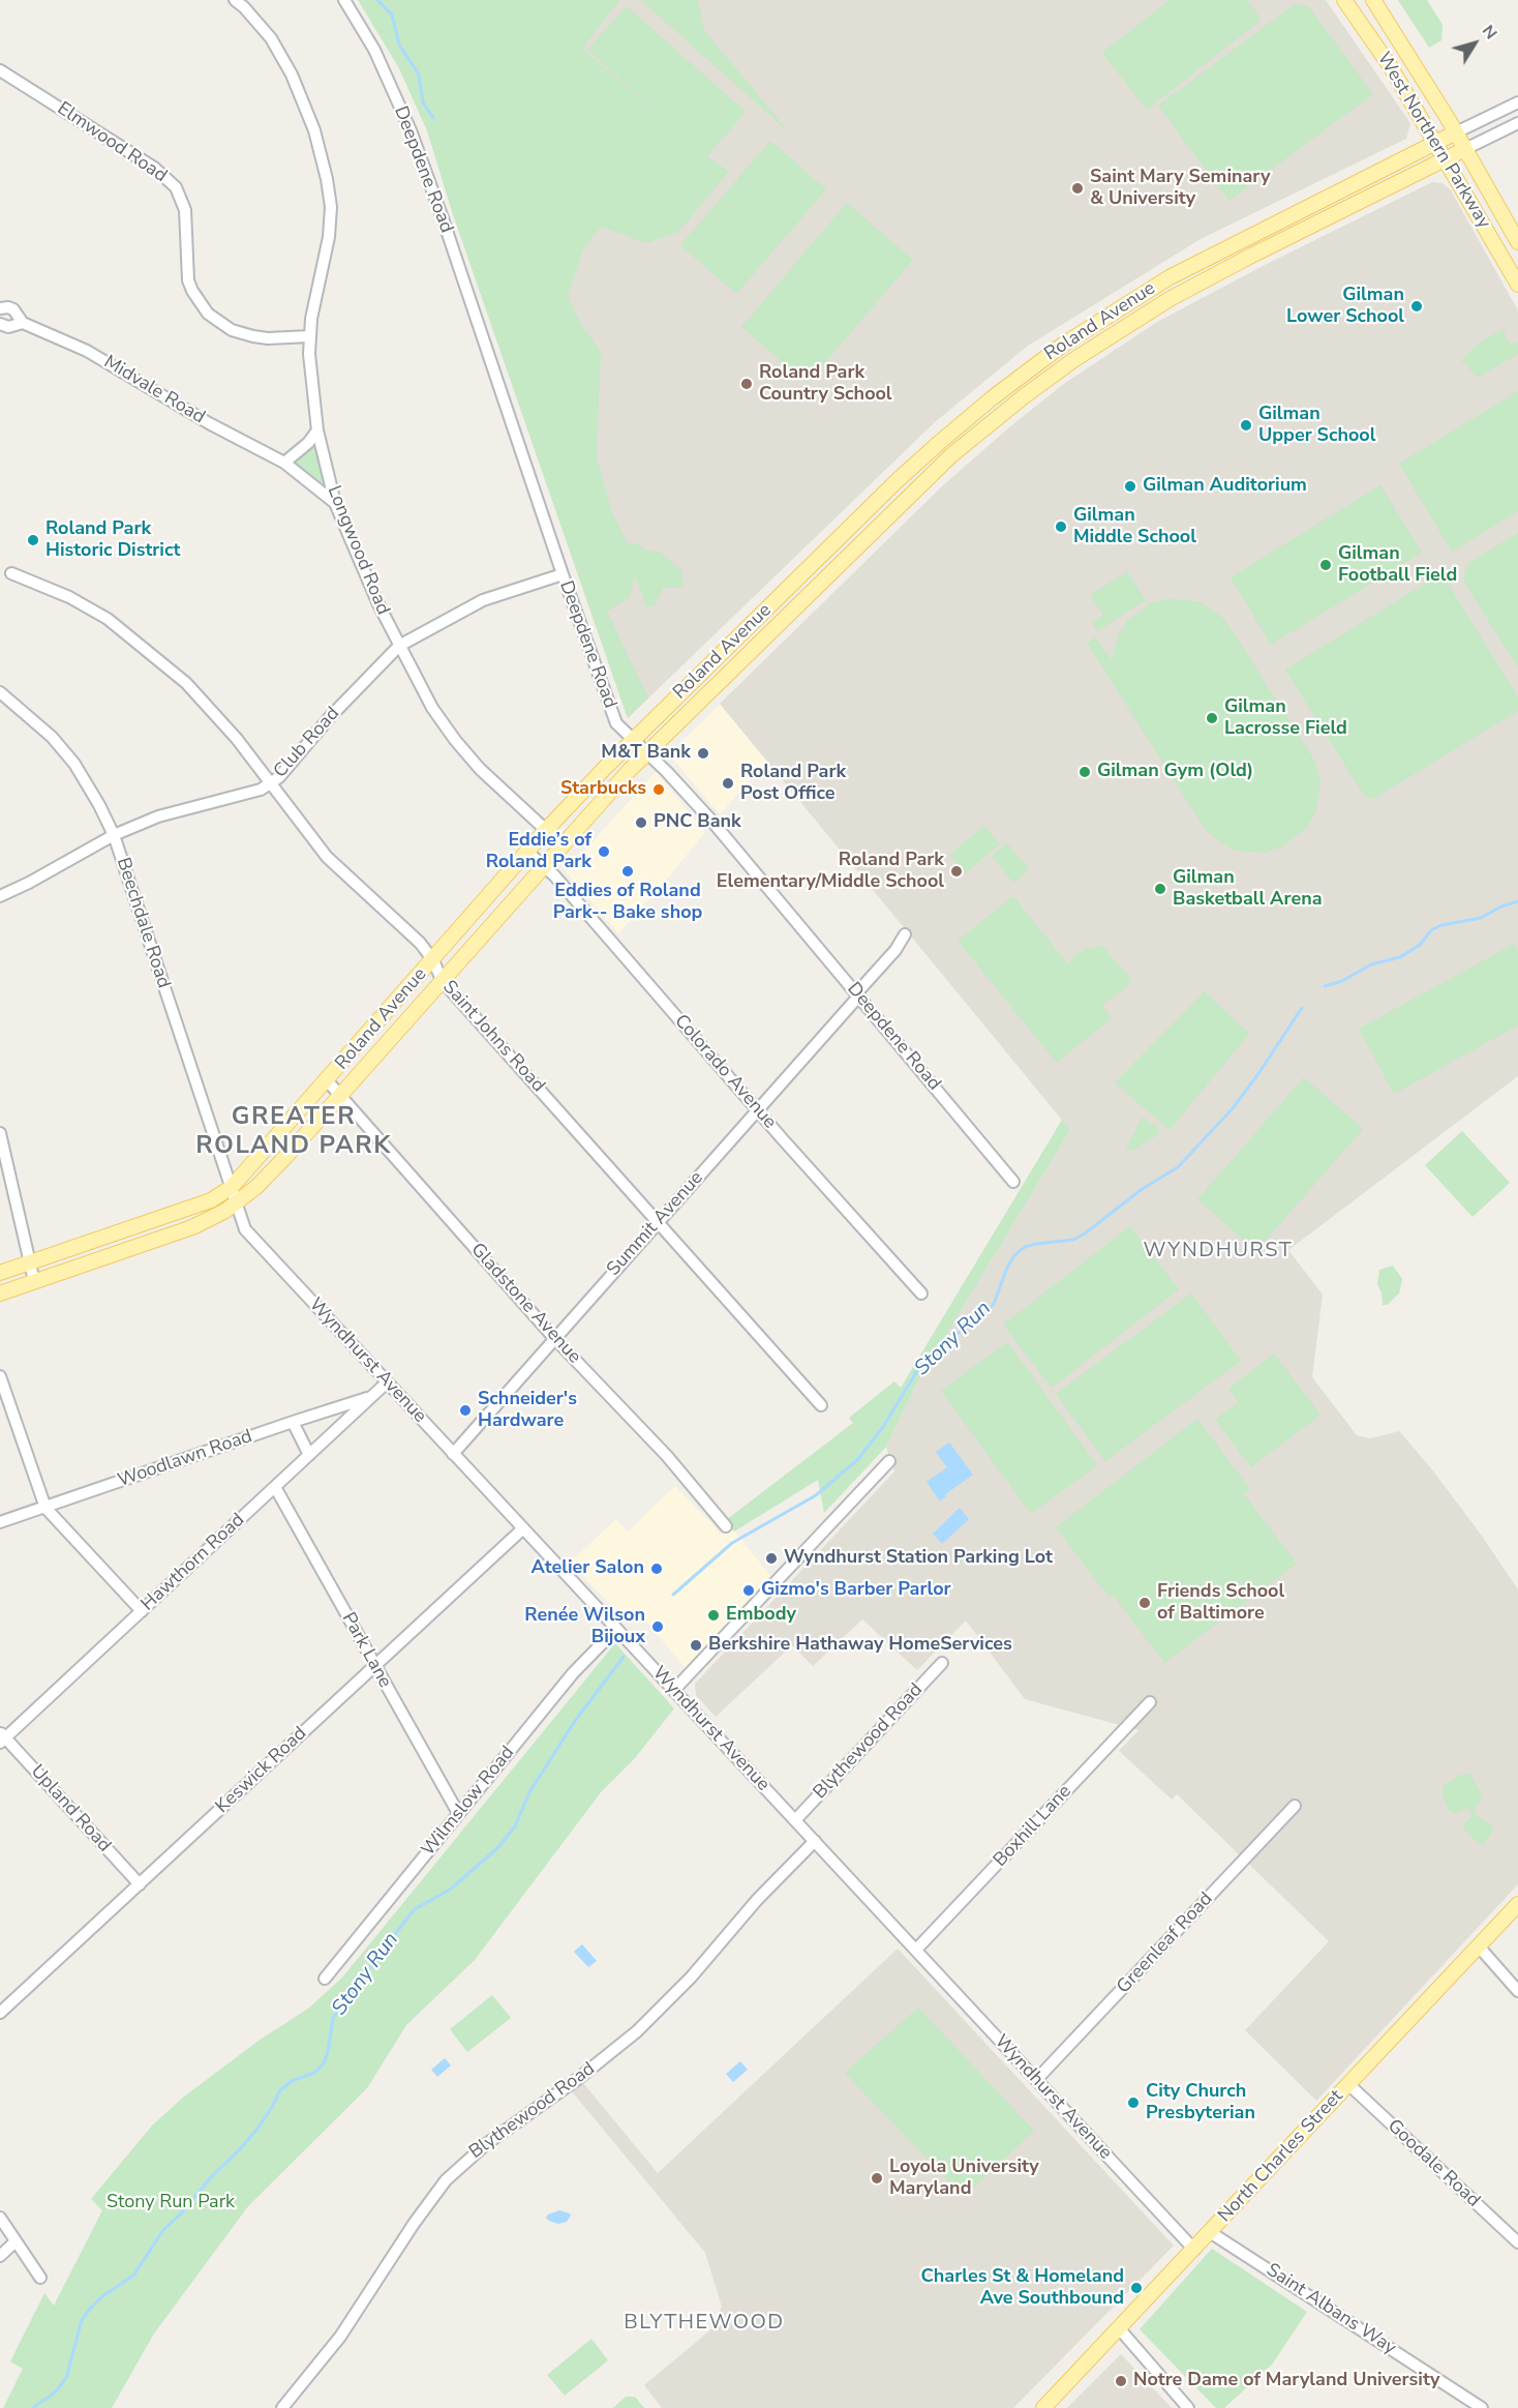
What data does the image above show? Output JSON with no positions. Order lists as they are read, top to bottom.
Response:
{
  "streets": {
    "main road": ["West Northern Parkway", "Roland Avenue", "North Charles Street"],
    "street": [
      "Elmwood Road",
      "Deepdene Road",
      "Midvale Road",
      "Longwood Road",
      "Club Road",
      "Beechdale Road",
      "Saint Johns Road",
      "Colorado Avenue",
      "Summit Avenue",
      "Gladstone Avenue",
      "Wyndhurst Avenue",
      "Woodlawn Road",
      "Hawthorn Road",
      "Park Lane",
      "Blythewood Road",
      "Keswick Road",
      "Wilmslow Road",
      "Upland Road",
      "Boxhill Lane",
      "Greenleaf Road",
      "Goodale Road",
      "Saint Albans Way"
    ]
  },
  "crossings": [
    ["West Northern Parkway", "Roland Avenue"],
    ["Elmwood Road", "Longwood Road"],
    ["Deepdene Road", "Roland Avenue"],
    ["Deepdene Road", "Club Road"],
    ["Deepdene Road", "Summit Avenue"],
    ["Roland Avenue", "Longwood Road"],
    ["Roland Avenue", "Beechdale Road"],
    ["Roland Avenue", "Saint Johns Road"],
    ["Roland Avenue", "Colorado Avenue"],
    ["Roland Avenue", "Gladstone Avenue"],
    ["Roland Avenue", "Wyndhurst Avenue"],
    ["Midvale Road", "Longwood Road"],
    ["Longwood Road", "Club Road"],
    ["Club Road", "Beechdale Road"],
    ["Club Road", "Saint Johns Road"],
    ["Beechdale Road", "Wyndhurst Avenue"],
    ["Saint Johns Road", "Summit Avenue"],
    ["Colorado Avenue", "Summit Avenue"],
    ["Summit Avenue", "Gladstone Avenue"],
    ["Summit Avenue", "Wyndhurst Avenue"],
    ["Wyndhurst Avenue", "Hawthorn Road"],
    ["Wyndhurst Avenue", "Blythewood Road"],
    ["Wyndhurst Avenue", "Keswick Road"],
    ["Wyndhurst Avenue", "Wilmslow Road"],
    ["Wyndhurst Avenue", "Boxhill Lane"],
    ["Wyndhurst Avenue", "Greenleaf Road"],
    ["Wyndhurst Avenue", "North Charles Street"],
    ["Woodlawn Road", "Hawthorn Road"],
    ["Hawthorn Road", "Park Lane"],
    ["Hawthorn Road", "Upland Road"],
    ["Park Lane", "Keswick Road"],
    ["Park Lane", "Wilmslow Road"],
    ["Keswick Road", "Upland Road"],
    ["North Charles Street", "Goodale Road"],
    ["North Charles Street", "Saint Albans Way"]
  ],
  "districts": ["GREATER ROLAND PARK", "WYNDHURST", "BLYTHEWOOD"],
  "water": ["Stony Run"],
  "parks": ["Stony Run Park"],
  "places": [
    "Saint Mary Seminary & University",
    "Gilman Lower School",
    "Roland Park Country School",
    "Gilman Upper School",
    "Gilman Auditorium",
    "Gilman Middle School",
    "Roland Park Historic District",
    "Gilman Football Field",
    "Gilman Lacrosse Field",
    "M&T Bank",
    "Gilman Gym (Old)",
    "Roland Park Post Office",
    "Starbucks",
    "PNC Bank",
    "Eddie’s of Roland Park",
    "Eddies of Roland Park-- Bake shop",
    "Roland Park Elementary/Middle School",
    "Gilman Basketball Arena",
    "Schneider's Hardware",
    "Wyndhurst Station Parking Lot",
    "Atelier Salon",
    "Gizmo's Barber Parlor",
    "Friends School of Baltimore",
    "Embody",
    "Renée Wilson Bijoux",
    "Berkshire Hathaway HomeServices",
    "City Church Presbyterian",
    "Loyola University Maryland",
    "Charles St & Homeland Ave Southbound",
    "Notre Dame of Maryland University"
  ],
  "north": "top right"
}
